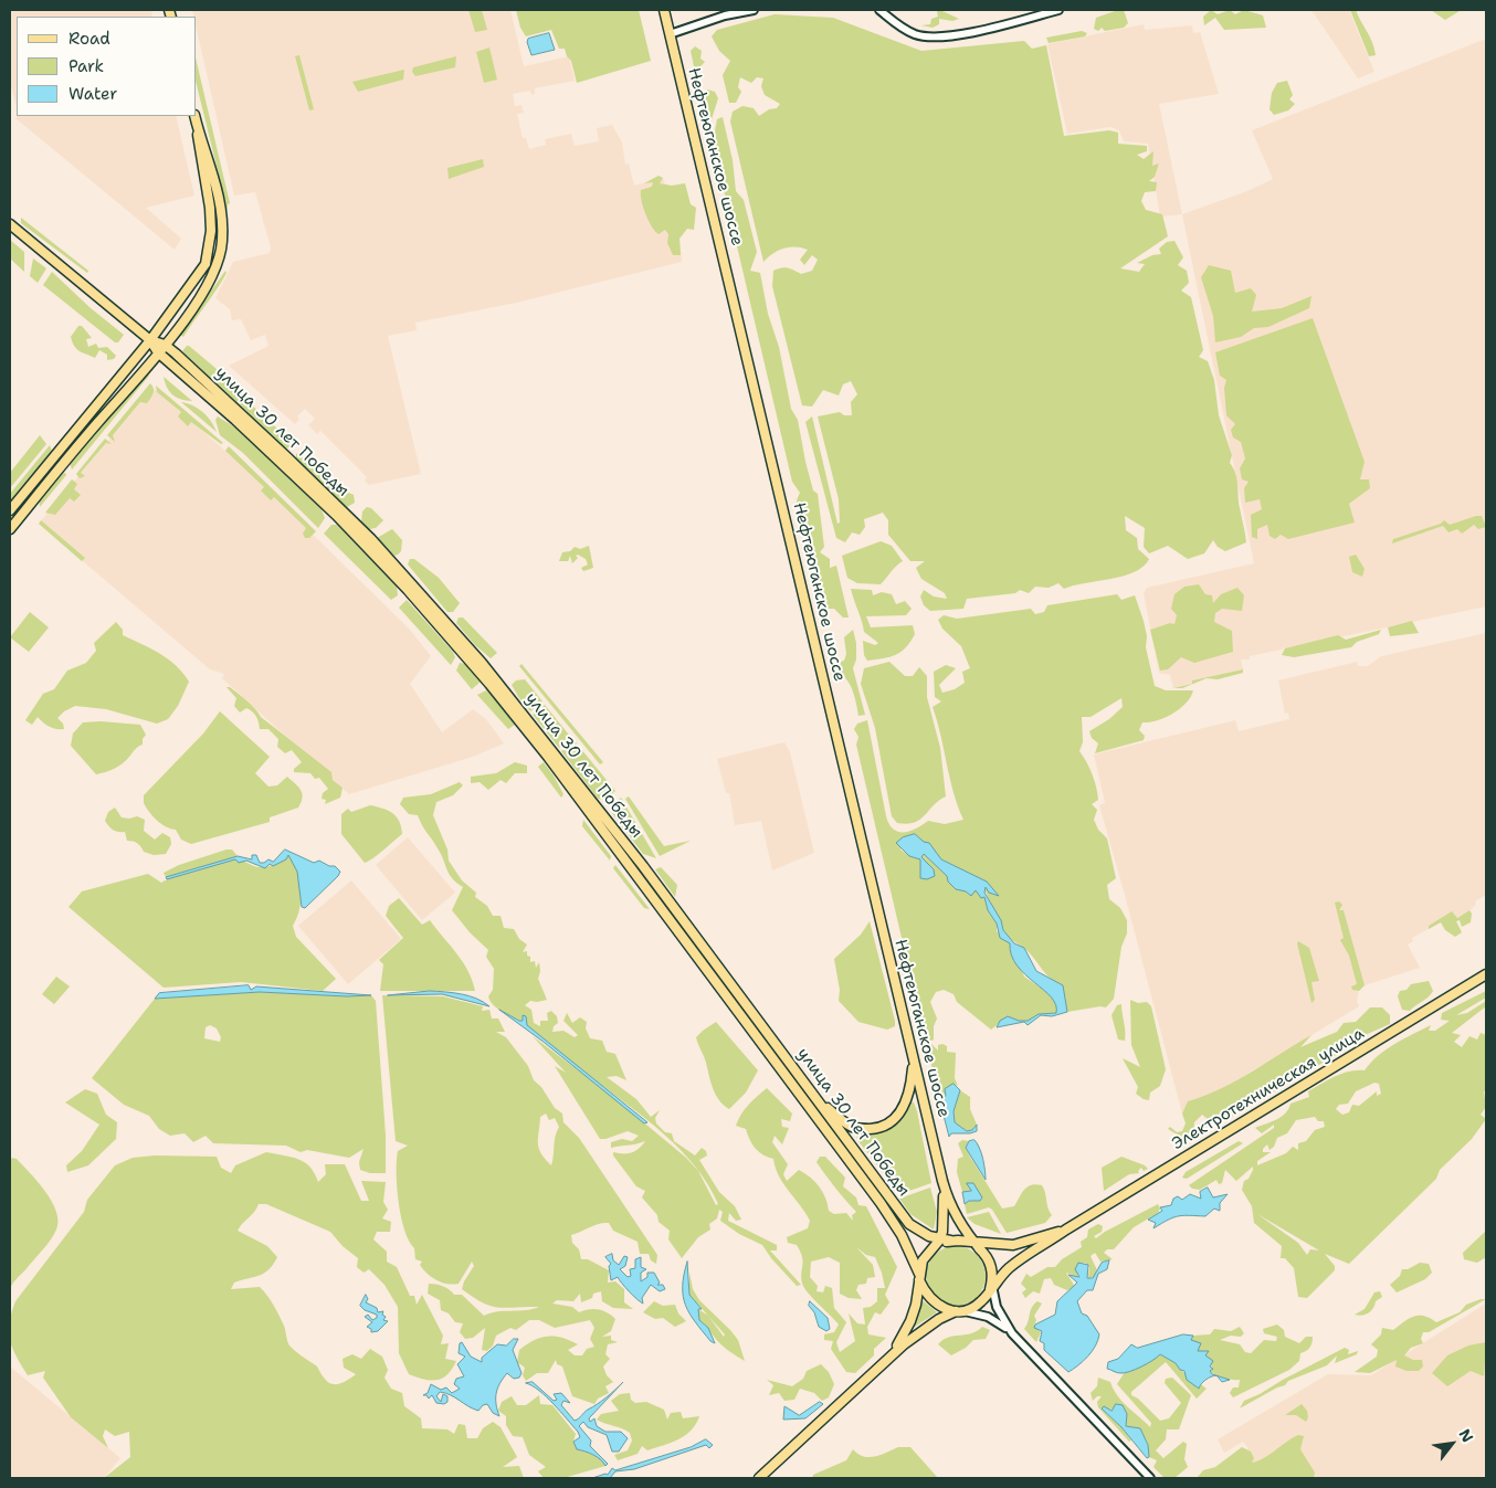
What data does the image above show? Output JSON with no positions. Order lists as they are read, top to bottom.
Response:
{
  "streets": {
    "main road": ["Нефтеюганское шоссе", "улица 30 лет Победы", "Электротехническая улица"]
  },
  "legend": ["Road", "Park", "Water"],
  "north": "top right"
}
